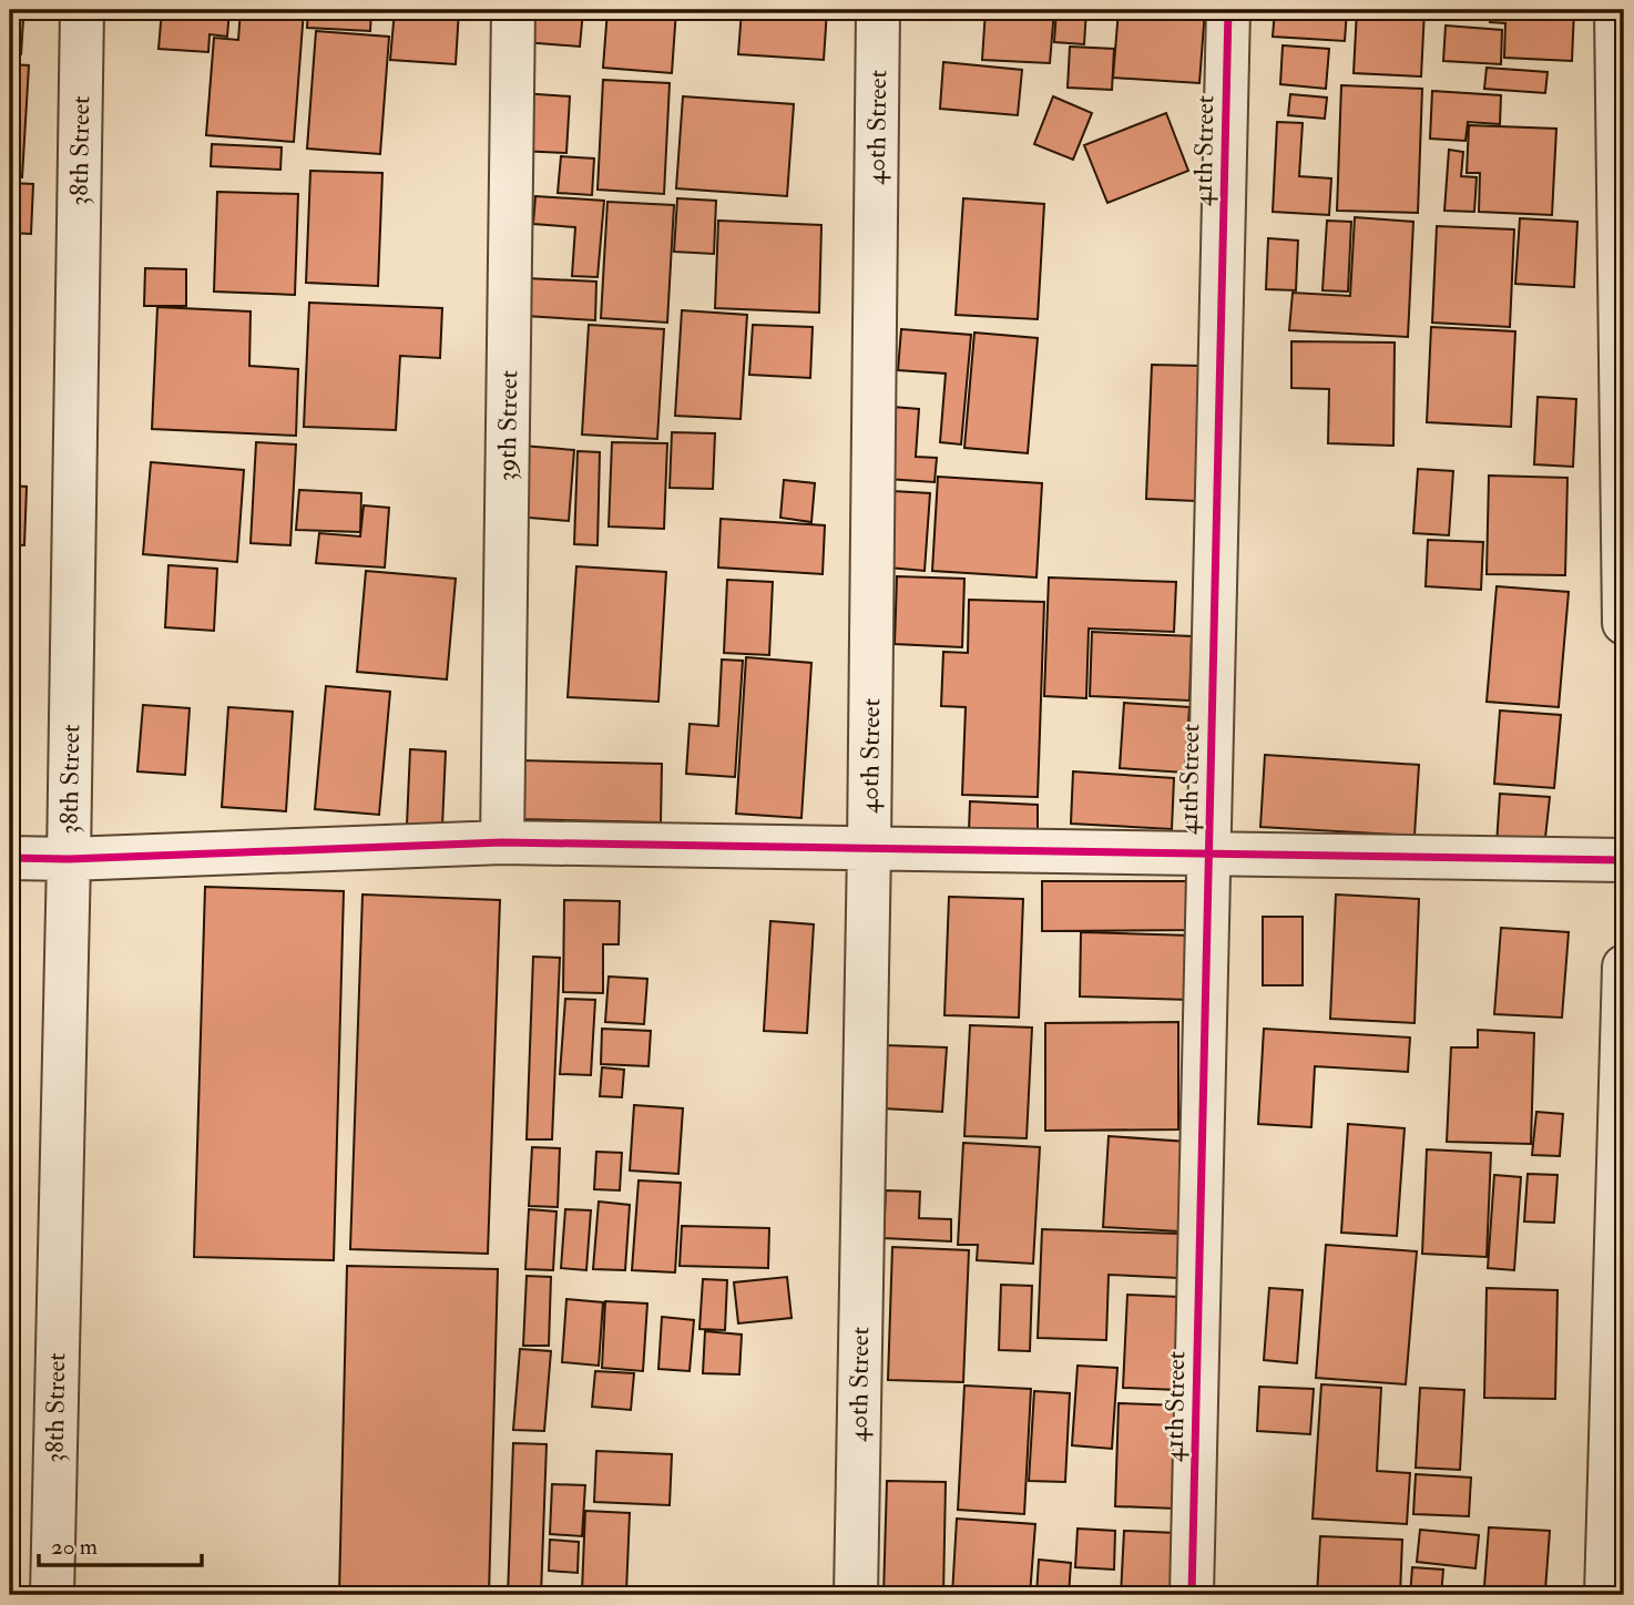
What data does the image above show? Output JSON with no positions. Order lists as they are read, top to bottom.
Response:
{
  "streets": {
    "street": [
      "40th Street",
      "38th Street",
      "41th Street",
      "39th Street"
    ]
  },
  "scale_bar": "20 m"
}
